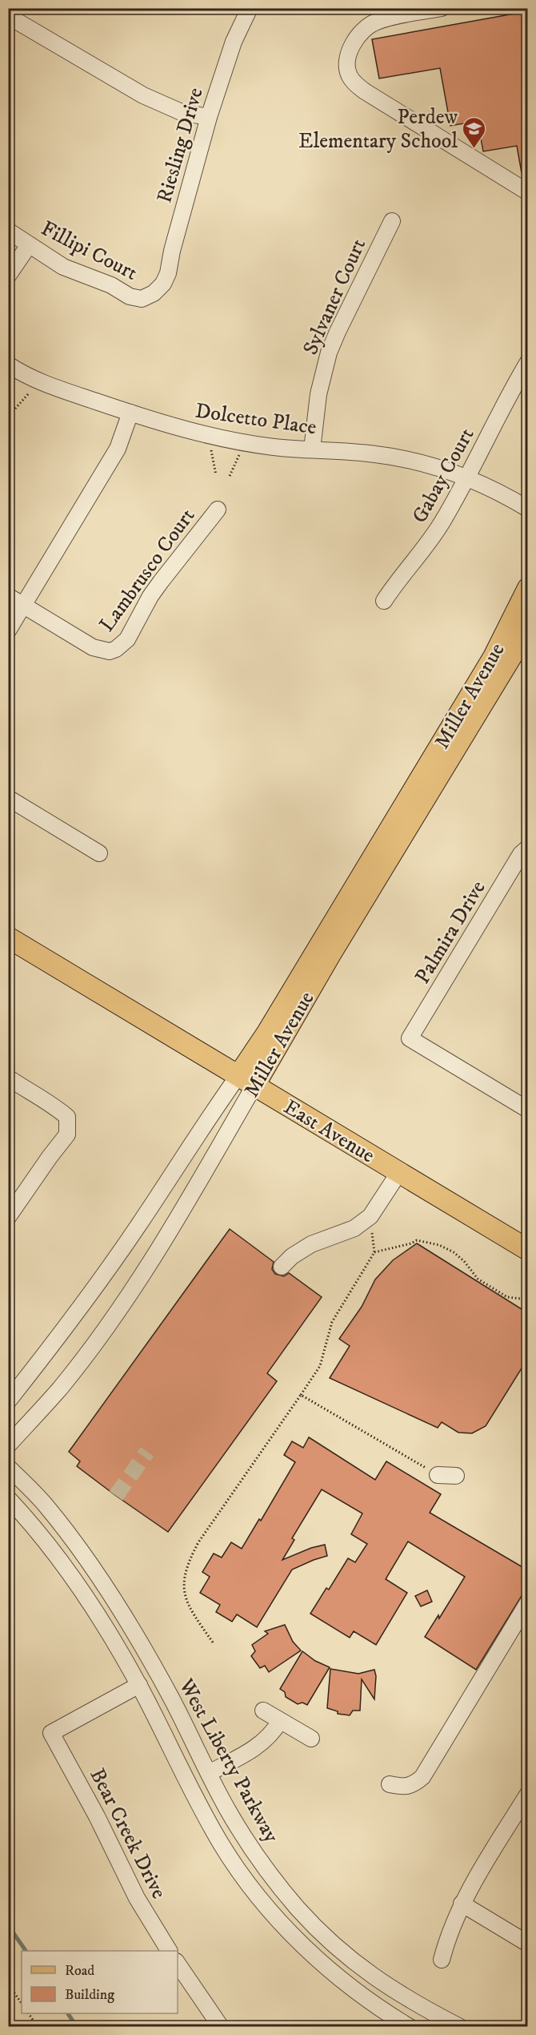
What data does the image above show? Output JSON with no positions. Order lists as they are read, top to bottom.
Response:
{
  "streets": {
    "main road": ["Miller Avenue", "East Avenue"],
    "street": [
      "Riesling Drive",
      "Fillipi Court",
      "Sylvaner Court",
      "Dolcetto Place",
      "Gabay Court",
      "Lambrusco Court",
      "Palmira Drive",
      "West Liberty Parkway",
      "Bear Creek Drive"
    ]
  },
  "crossings": [
    ["Riesling Drive", "Fillipi Court"],
    ["Sylvaner Court", "Dolcetto Place"],
    ["Dolcetto Place", "Gabay Court"],
    ["Miller Avenue", "East Avenue"]
  ],
  "places": {
    "school or university": ["Perdew Elementary School"]
  },
  "legend": ["Road", "Building"]
}
